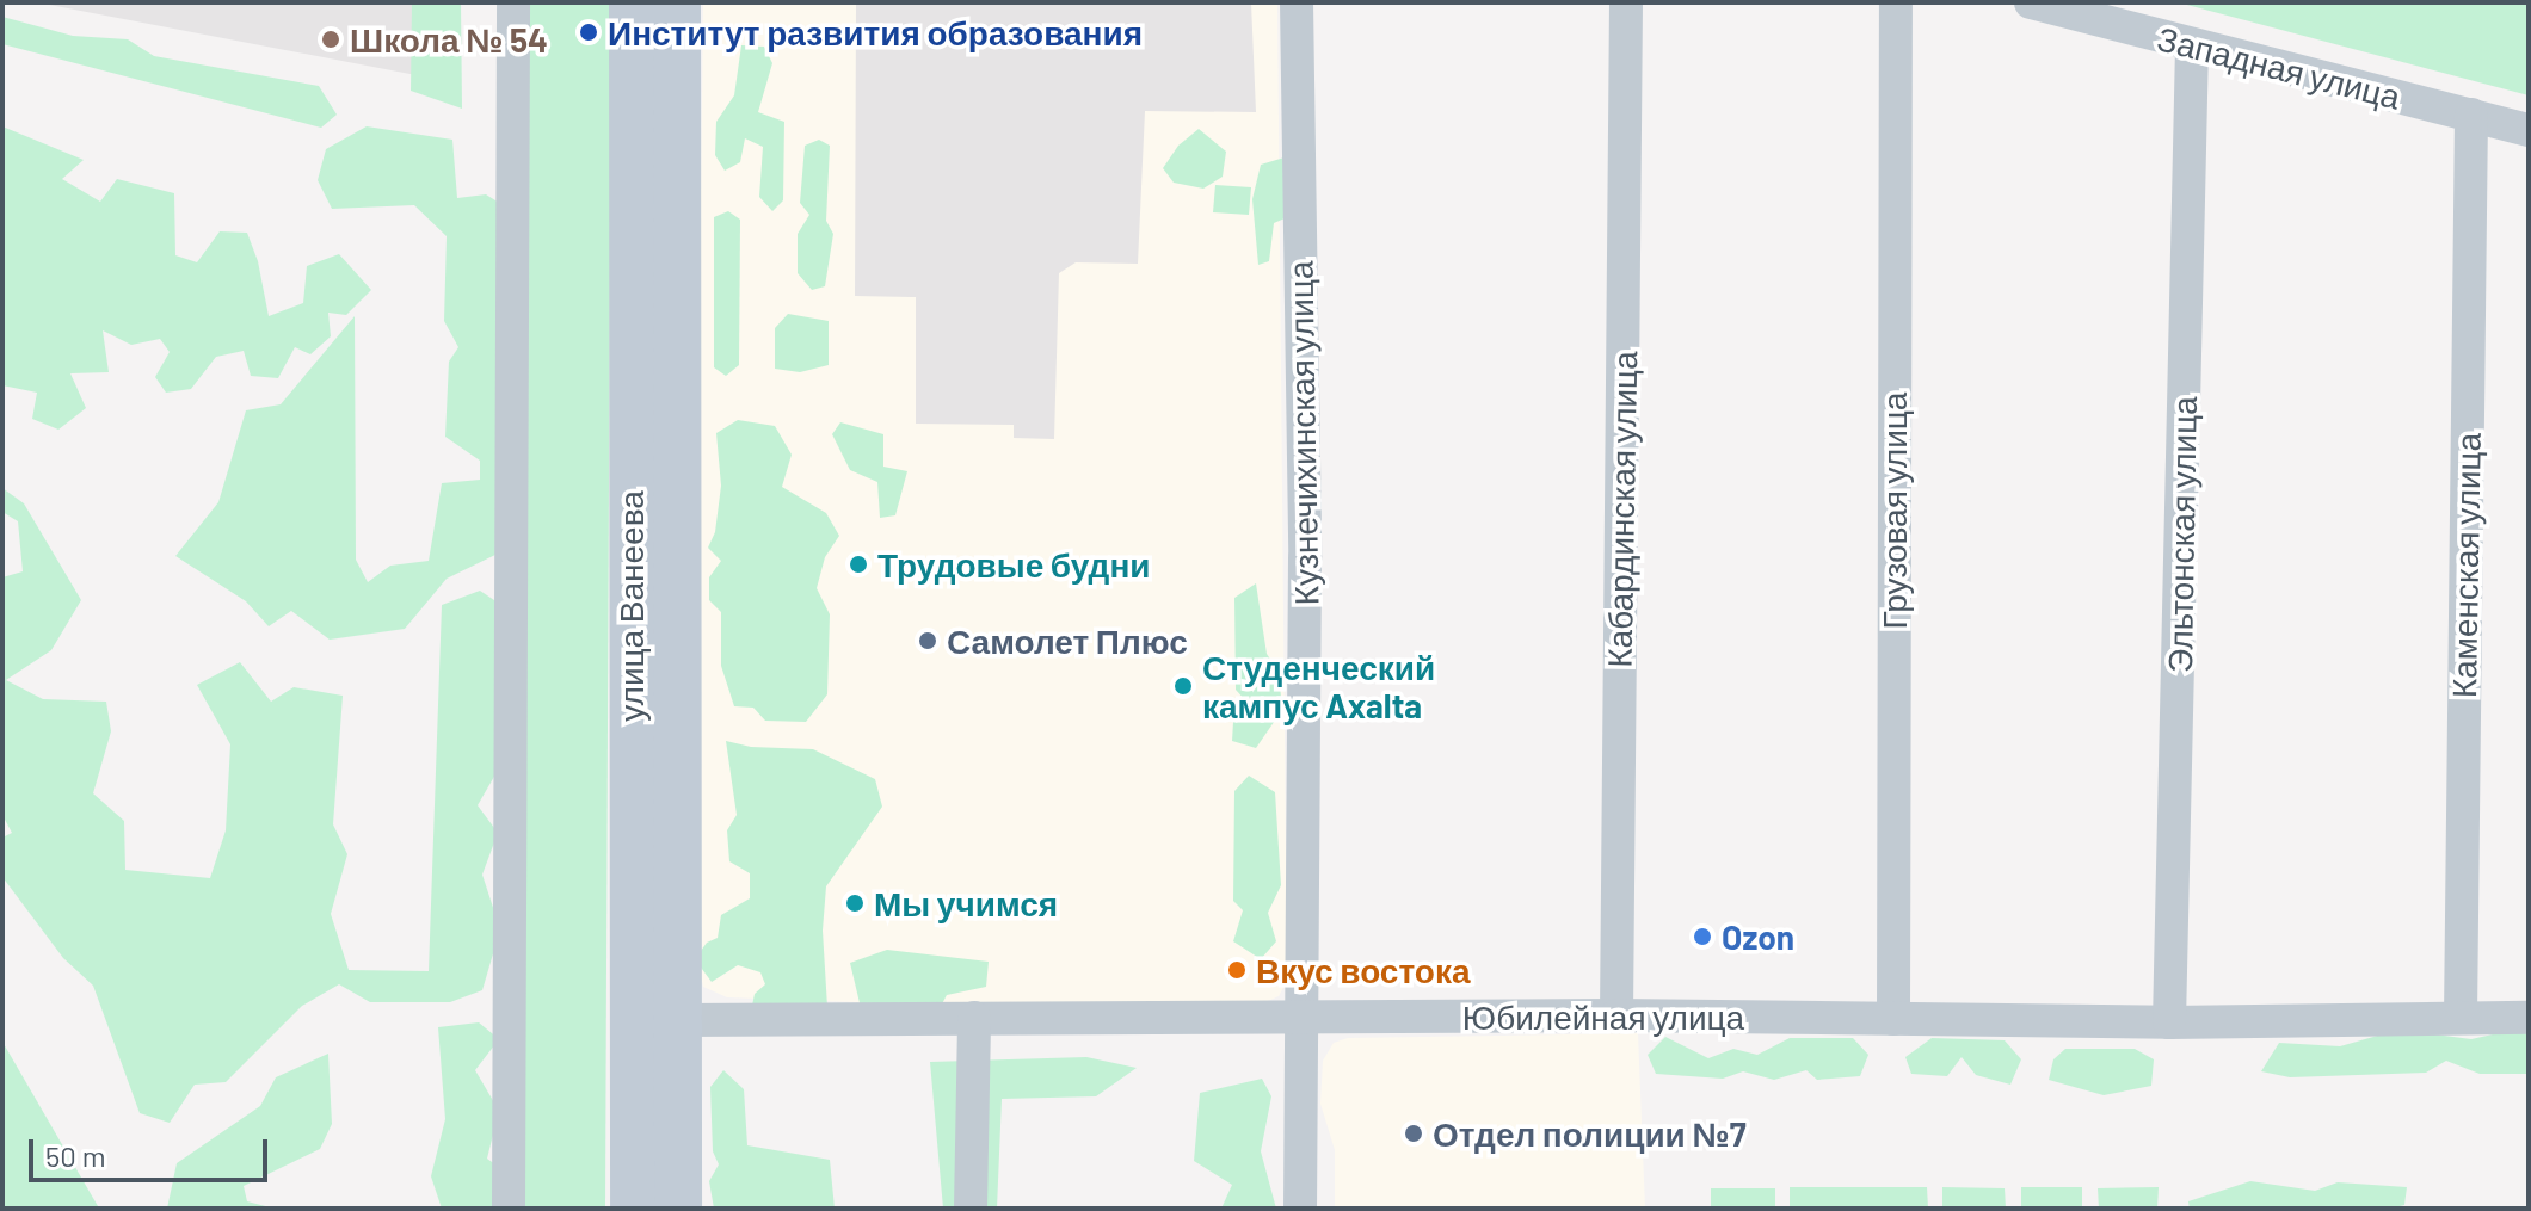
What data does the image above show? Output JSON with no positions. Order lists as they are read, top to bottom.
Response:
{
  "streets": {
    "main road": ["улица Ванеева"],
    "street": [
      "Западная улица",
      "Кузнечихинская улица",
      "Кабардинская улица",
      "Грузовая улица",
      "Эльтонская улица",
      "Каменская улица",
      "Юбилейная улица"
    ]
  },
  "crossings": [
    ["Западная улица", "Эльтонская улица"],
    ["Западная улица", "Каменская улица"],
    ["Кузнечихинская улица", "Юбилейная улица"],
    ["Кабардинская улица", "Юбилейная улица"],
    ["Грузовая улица", "Юбилейная улица"],
    ["Эльтонская улица", "Юбилейная улица"],
    ["Каменская улица", "Юбилейная улица"],
    ["улица Ванеева", "Юбилейная улица"]
  ],
  "places": [
    "Институт развития образования",
    "Школа № 54",
    "Трудовые будни",
    "Самолет Плюс",
    "Студенческий кампус Axalta",
    "Мы учимся",
    "Ozon",
    "Вкус востока",
    "Отдел полиции №7"
  ],
  "scale_bar": "50 m"
}
